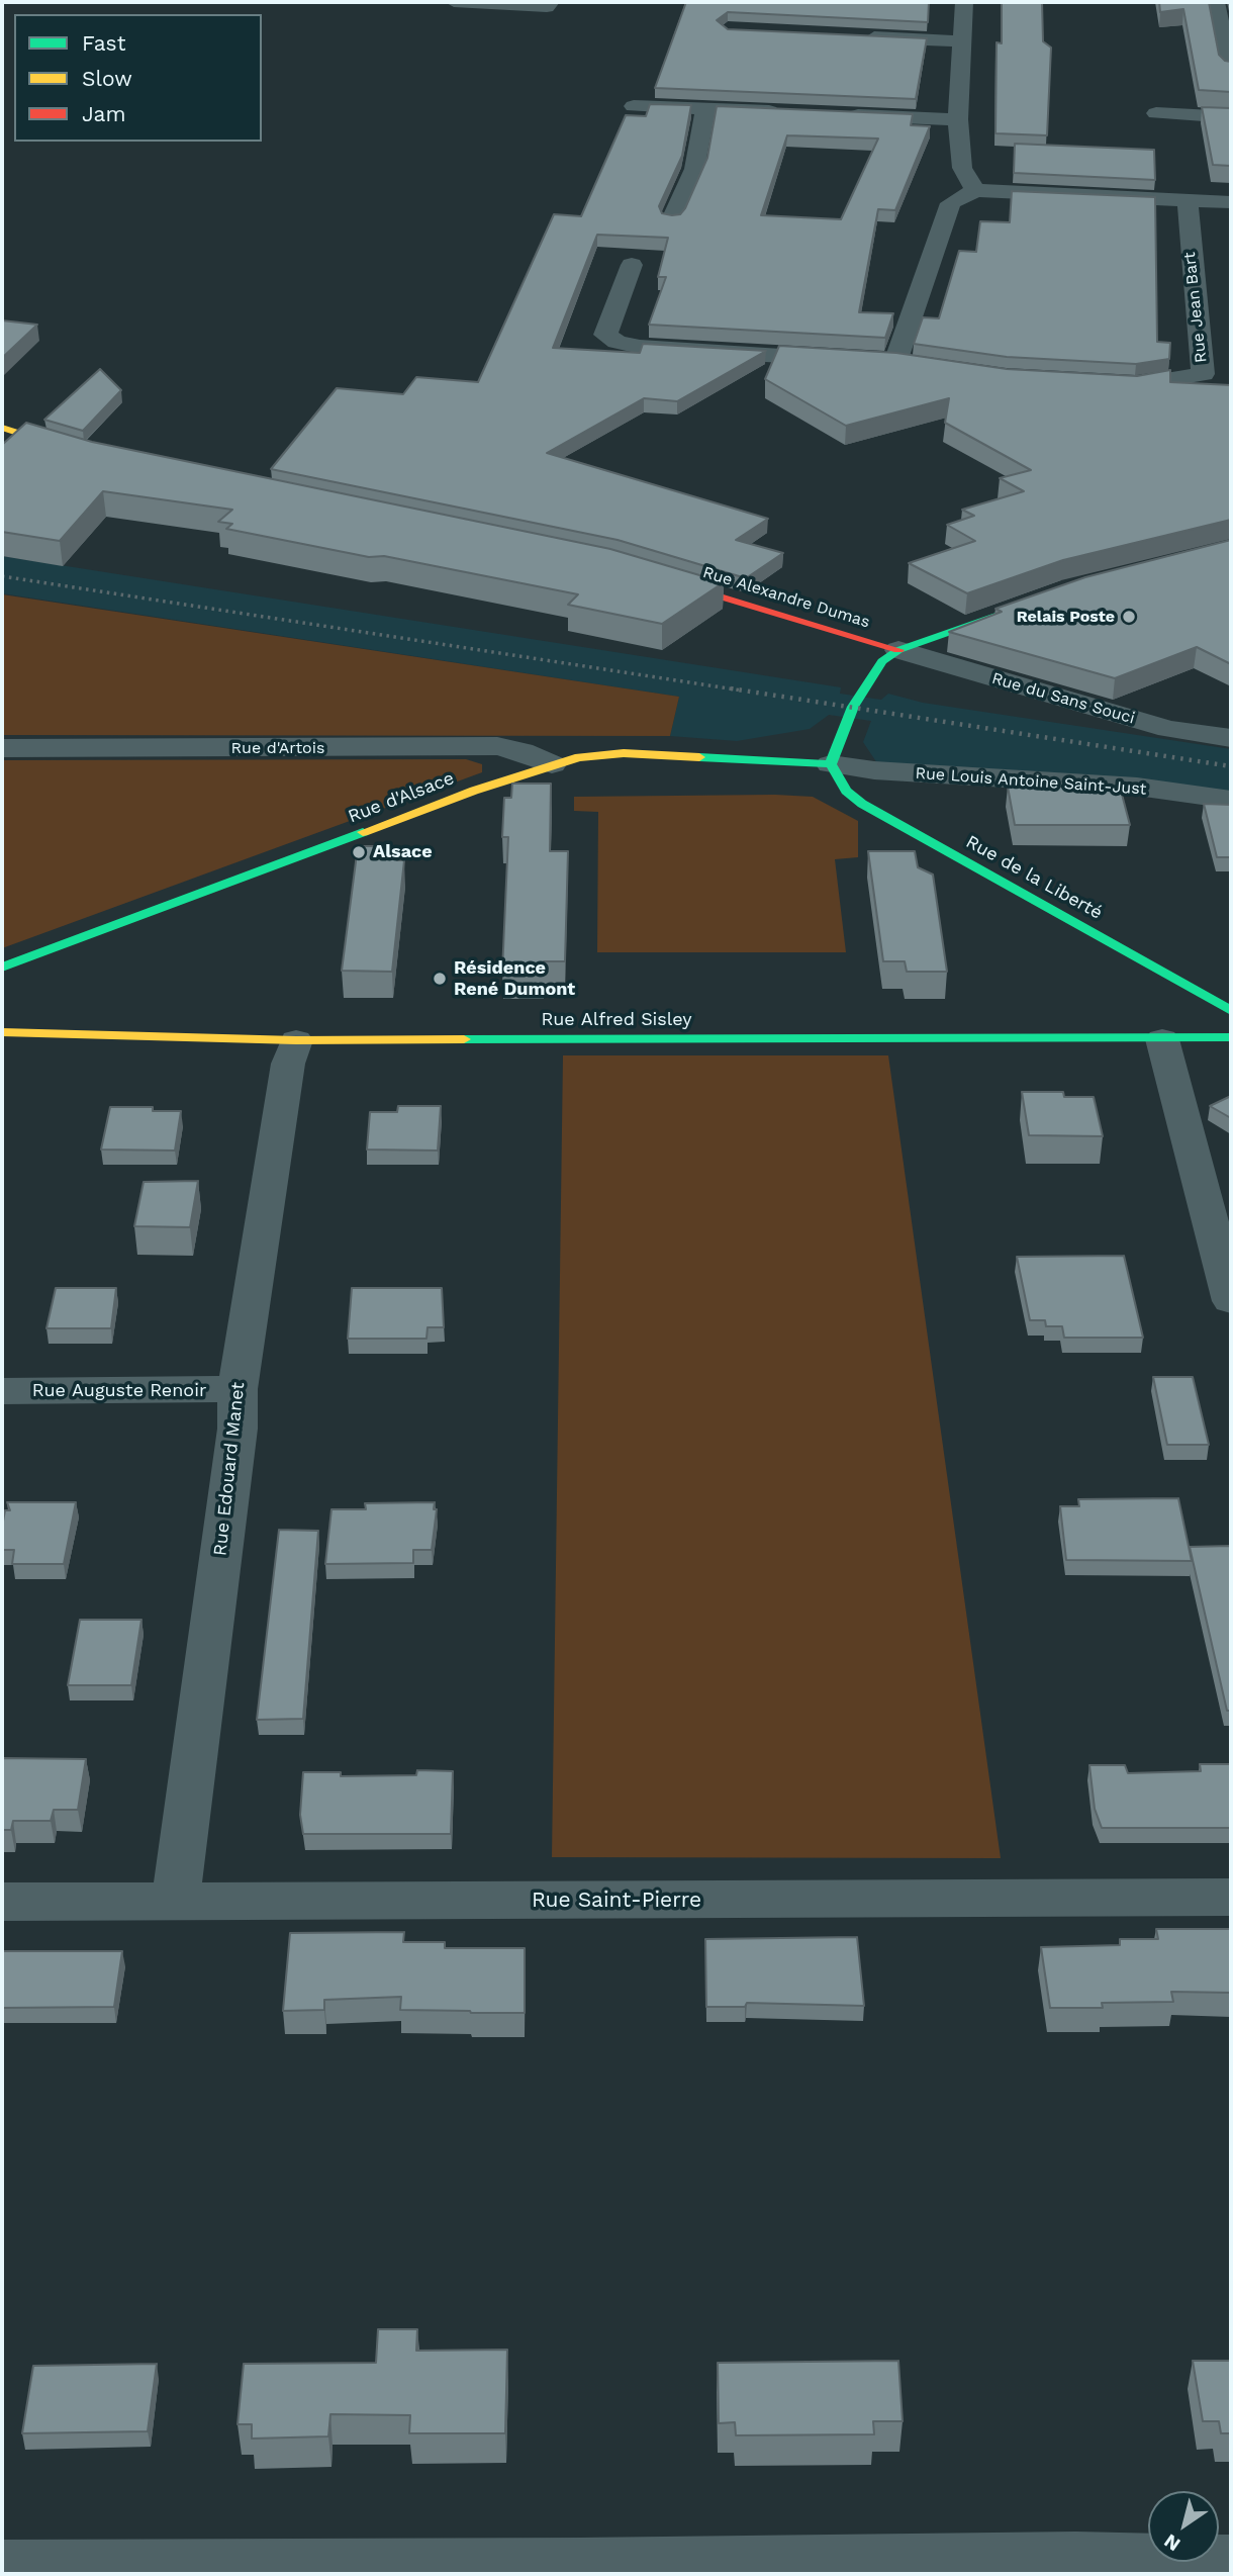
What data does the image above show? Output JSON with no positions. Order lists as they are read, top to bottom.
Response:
{
  "streets": {
    "street": [
      "Rue Jean Bart",
      "Rue Alexandre Dumas",
      "Rue du Sans Souci",
      "Rue d'Artois",
      "Rue Louis Antoine Saint-Just",
      "Rue d'Alsace",
      "Rue de la Liberté",
      "Rue Alfred Sisley",
      "Rue Auguste Renoir",
      "Rue Edouard Manet",
      "Rue Saint-Pierre"
    ]
  },
  "crossings": [
    ["Rue Alexandre Dumas", "Rue du Sans Souci"],
    ["Rue d'Artois", "Rue d'Alsace"],
    ["Rue Louis Antoine Saint-Just", "Rue d'Alsace"],
    ["Rue Louis Antoine Saint-Just", "Rue de la Liberté"],
    ["Rue d'Alsace", "Rue de la Liberté"],
    ["Rue Alfred Sisley", "Rue Edouard Manet"],
    ["Rue Auguste Renoir", "Rue Edouard Manet"],
    ["Rue Edouard Manet", "Rue Saint-Pierre"]
  ],
  "places": ["Relais Poste", "Alsace", "Résidence René Dumont"],
  "legend": ["Fast", "Slow", "Jam"],
  "north": "bottom left"
}
